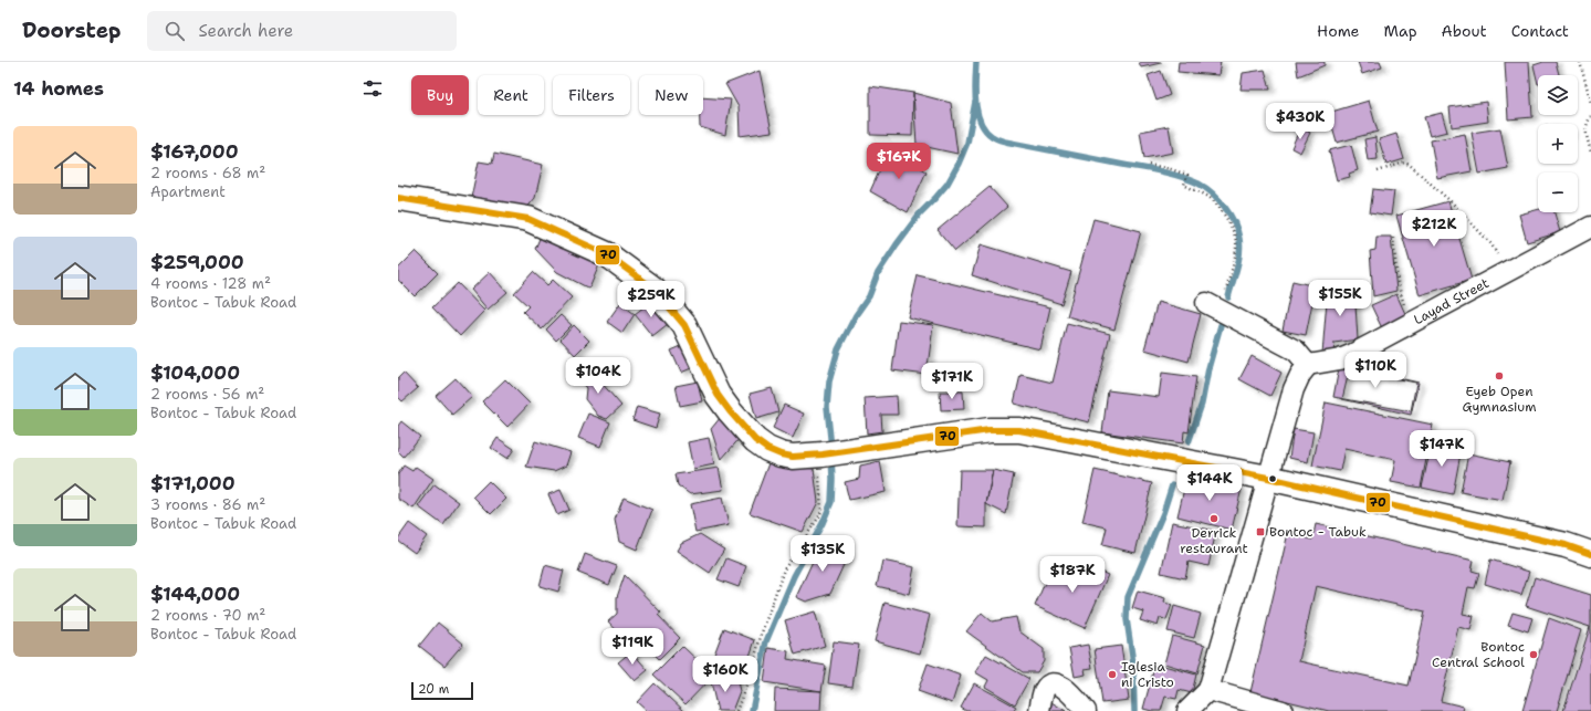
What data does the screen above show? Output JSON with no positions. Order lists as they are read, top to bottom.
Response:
{
  "streets": {
    "street": ["Layad Street"]
  },
  "places": {
    "other": [
      "Eyeb Open Gymnasium",
      "Derrick restaurant",
      "Bontoc Central School",
      "Iglesia ni Cristo"
    ],
    "transit": ["Bontoc - Tabuk"]
  },
  "lines": ["transit line 70"],
  "scale_bar": "20 m",
  "page": {
    "header": "Doorstep",
    "search": "Search here",
    "nav": [
      "Home",
      "Map",
      "About",
      "Contact"
    ],
    "heading": "14 homes",
    "map_buttons": ["+", "−"],
    "chip": [
      "Buy",
      "Rent",
      "Filters",
      "New"
    ],
    "price": [
      "$430K",
      "$167K",
      "$212K",
      "$155K",
      "$259K",
      "$110K",
      "$104K",
      "$171K",
      "$147K",
      "$144K",
      "$135K",
      "$187K",
      "$119K",
      "$160K"
    ],
    "list": [
      {
        "name": "$167,000",
        "note": "2 rooms · 68 m² · Apartment"
      },
      {
        "name": "$259,000",
        "note": "4 rooms · 128 m² · Bontoc - Tabuk Road"
      },
      {
        "name": "$104,000",
        "note": "2 rooms · 56 m² · Bontoc - Tabuk Road"
      },
      {
        "name": "$171,000",
        "note": "3 rooms · 86 m² · Bontoc - Tabuk Road"
      },
      {
        "name": "$144,000",
        "note": "2 rooms · 70 m² · Bontoc - Tabuk Road"
      }
    ],
    "scale": "20 m"
  }
}
